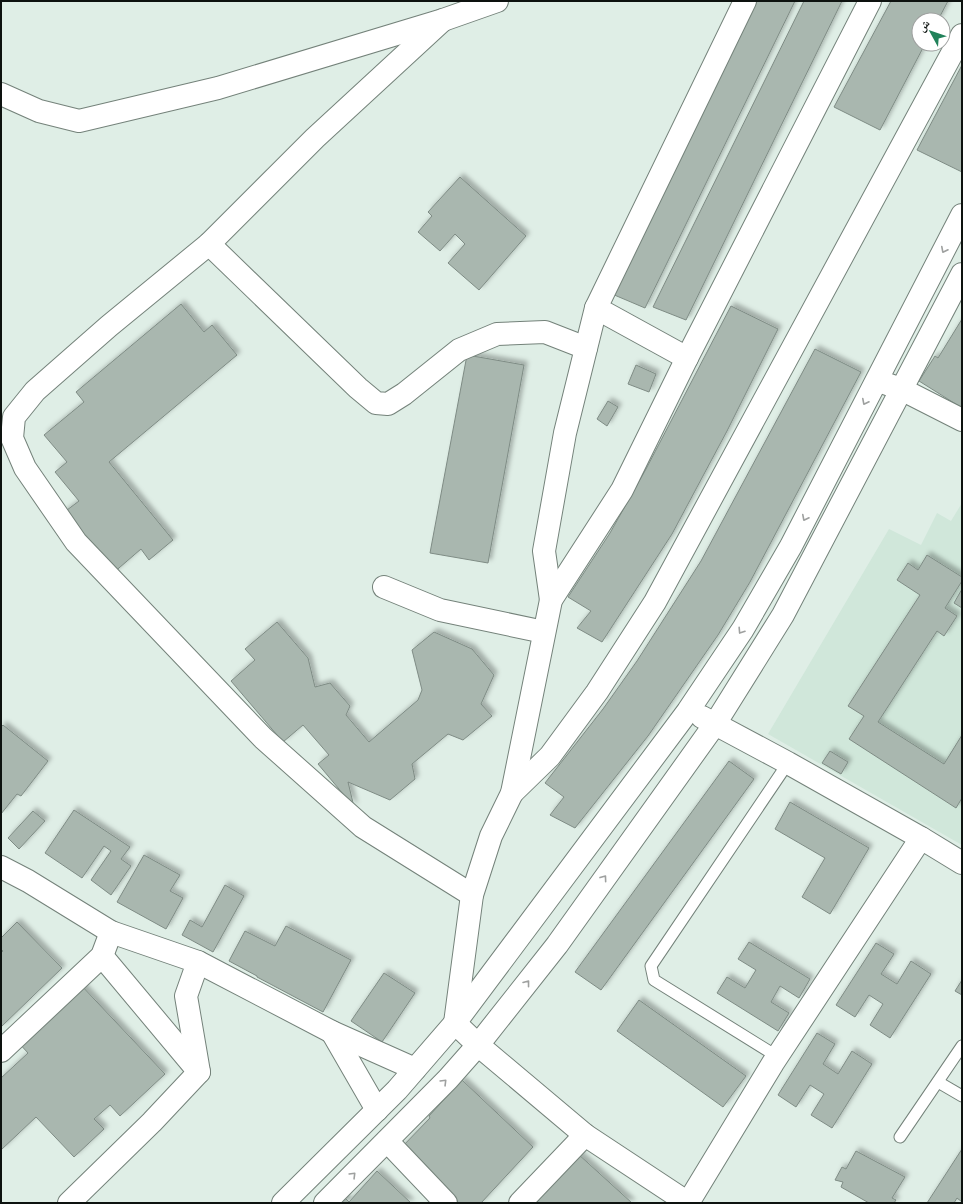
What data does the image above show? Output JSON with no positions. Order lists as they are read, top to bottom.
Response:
{
  "north": "top left"
}
